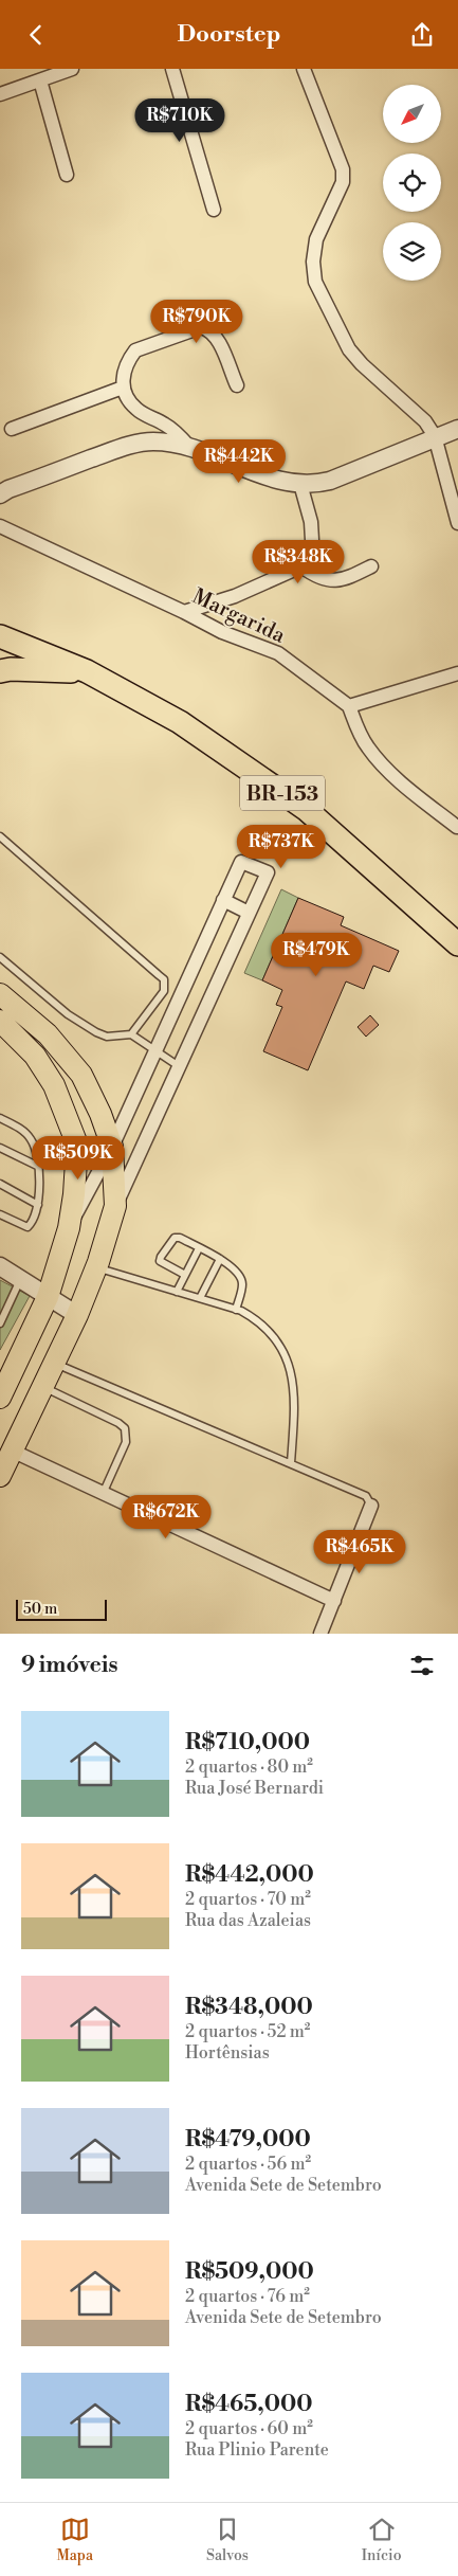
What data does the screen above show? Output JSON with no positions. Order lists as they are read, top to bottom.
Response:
{
  "streets": {
    "highway": ["BR-153"],
    "street": ["Margarida"]
  },
  "scale_bar": "50 m",
  "north": "bottom left",
  "page": {
    "header": "Doorstep",
    "price": [
      "R$710K",
      "R$790K",
      "R$442K",
      "R$348K",
      "R$737K",
      "R$479K",
      "R$509K",
      "R$672K",
      "R$465K"
    ],
    "scale": "50 m",
    "heading": "9 imóveis",
    "list": [
      {
        "name": "R$710,000",
        "note": "2 quartos · 80 m² · Rua José Bernardi"
      },
      {
        "name": "R$442,000",
        "note": "2 quartos · 70 m² · Rua das Azaleias"
      },
      {
        "name": "R$348,000",
        "note": "2 quartos · 52 m² · Hortênsias"
      },
      {
        "name": "R$479,000",
        "note": "2 quartos · 56 m² · Avenida Sete de Setembro"
      },
      {
        "name": "R$509,000",
        "note": "2 quartos · 76 m² · Avenida Sete de Setembro"
      },
      {
        "name": "R$465,000",
        "note": "2 quartos · 60 m² · Rua Plinio Parente"
      }
    ],
    "tabs": ["Mapa", "Salvos", "Início"]
  }
}
